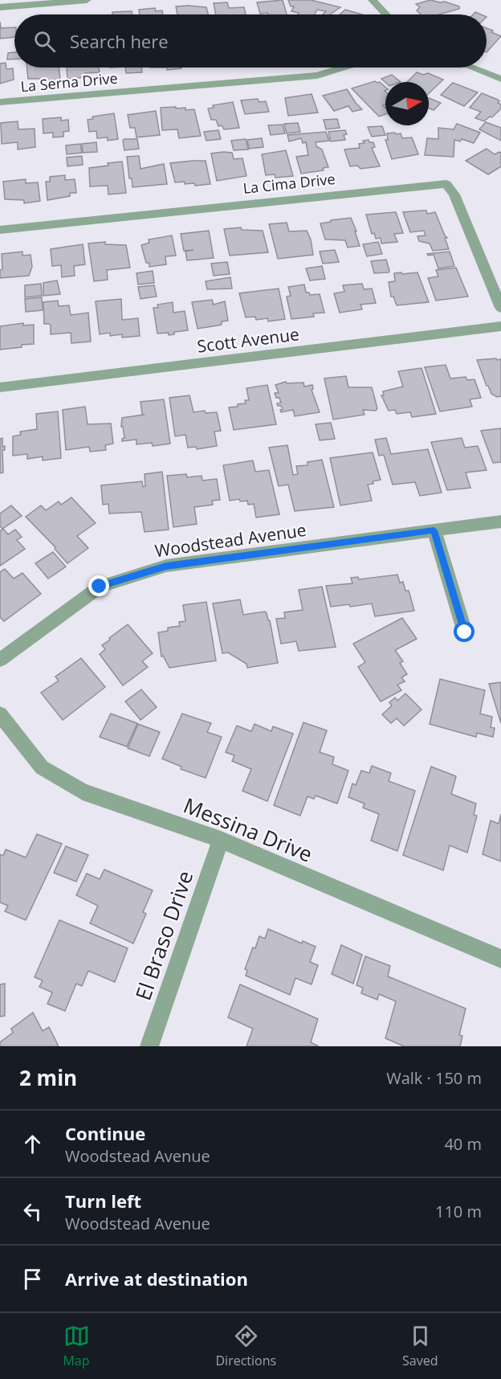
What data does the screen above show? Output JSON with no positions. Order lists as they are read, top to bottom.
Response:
{
  "streets": {
    "street": [
      "La Serna Drive",
      "La Cima Drive",
      "Scott Avenue",
      "Woodstead Avenue",
      "Messina Drive",
      "El Braso Drive"
    ]
  },
  "crossings": [
    ["Messina Drive", "El Braso Drive"]
  ],
  "north": "right",
  "page": {
    "search": "Search here",
    "heading": ["2 min", "Walk · 150 m"],
    "list": [
      ["Continue", "Woodstead Avenue", "40 m"],
      ["Turn left", "Woodstead Avenue", "110 m"],
      "Arrive at destination"
    ],
    "nav": ["Map", "Directions", "Saved"]
  }
}
